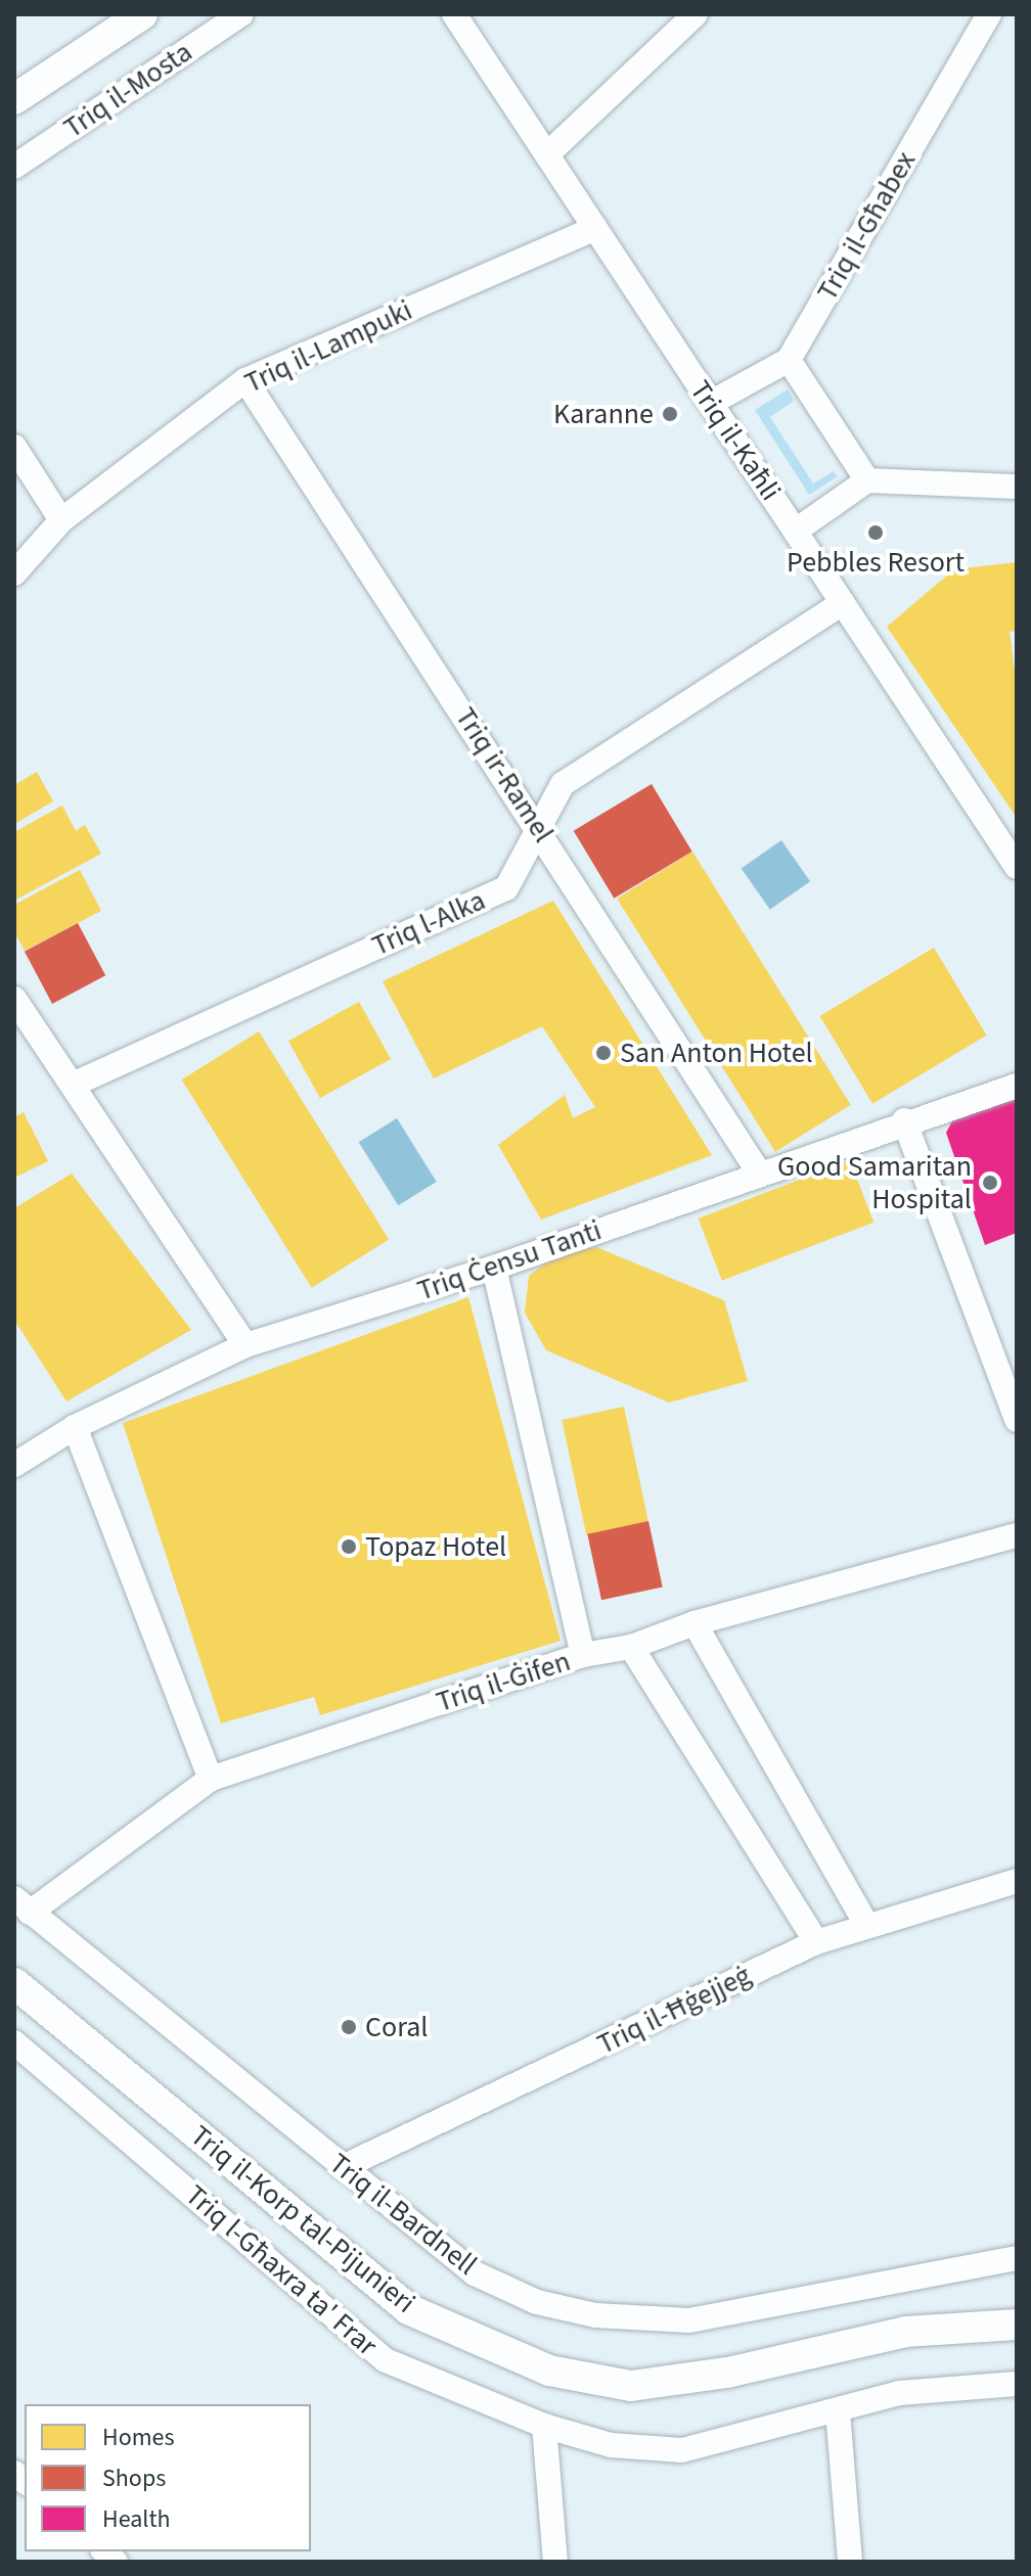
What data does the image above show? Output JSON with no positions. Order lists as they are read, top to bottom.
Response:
{
  "streets": {
    "street": [
      "Triq il-Mosta",
      "Triq il-Għabex",
      "Triq il-Lampuki",
      "Triq il-Kaħli",
      "Triq ir-Ramel",
      "Triq l-Alka",
      "Triq Ċensu Tanti",
      "Triq il-Ġifen",
      "Triq il-Ħġejjeġ",
      "Triq il-Bardnell",
      "Triq il-Korp tal-Pijunieri",
      "Triq l-Għaxra ta' Frar"
    ]
  },
  "crossings": [
    ["Triq il-Lampuki", "Triq il-Kaħli"],
    ["Triq il-Lampuki", "Triq ir-Ramel"],
    ["Triq il-Kaħli", "Triq l-Alka"],
    ["Triq ir-Ramel", "Triq l-Alka"],
    ["Triq ir-Ramel", "Triq Ċensu Tanti"],
    ["Triq il-Ġifen", "Triq il-Bardnell"],
    ["Triq il-Ħġejjeġ", "Triq il-Bardnell"]
  ],
  "places": [
    "Karanne",
    "Pebbles Resort",
    "San Anton Hotel",
    "Good Samaritan Hospital",
    "Topaz Hotel",
    "Coral"
  ],
  "legend": ["Homes", "Shops", "Health"]
}
